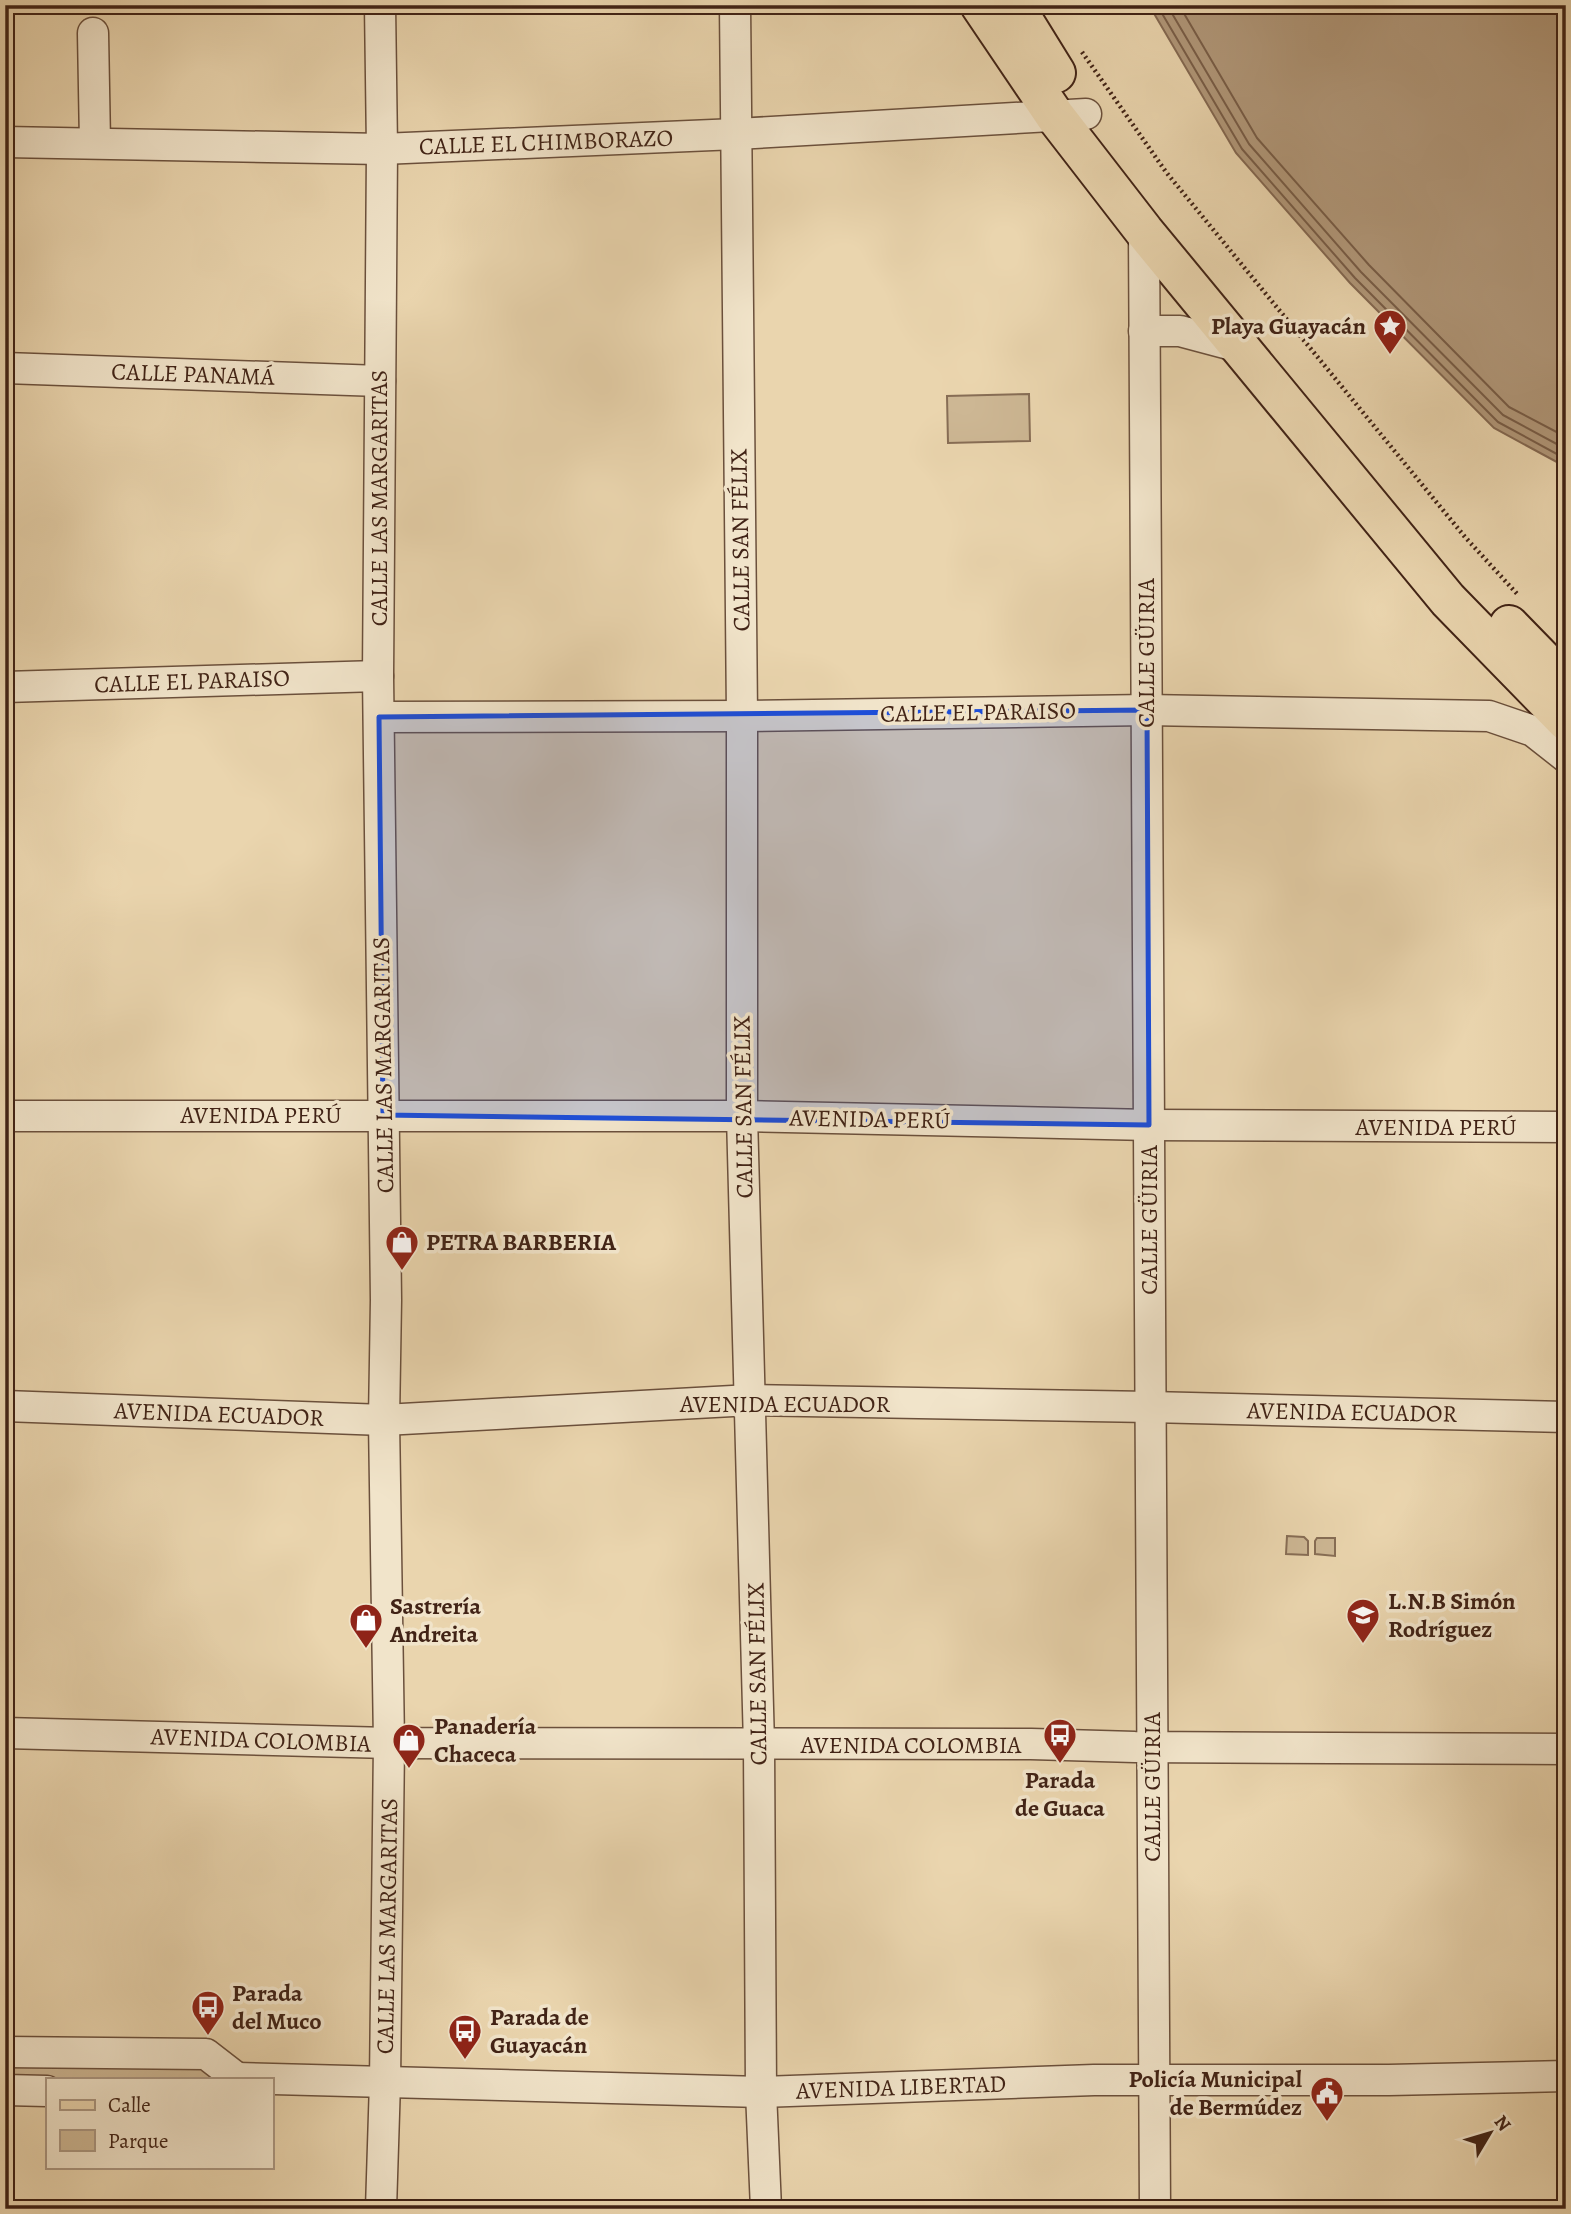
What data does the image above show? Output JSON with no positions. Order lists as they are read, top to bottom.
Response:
{
  "streets": {
    "street": [
      "CALLE EL CHIMBORAZO",
      "CALLE PANAMÁ",
      "CALLE LAS MARGARITAS",
      "CALLE SAN FÉLIX",
      "CALLE GÜIRIA",
      "CALLE EL PARAISO",
      "AVENIDA PERÚ",
      "AVENIDA ECUADOR",
      "AVENIDA COLOMBIA",
      "AVENIDA LIBERTAD"
    ]
  },
  "crossings": [
    ["CALLE EL CHIMBORAZO", "CALLE LAS MARGARITAS"],
    ["CALLE EL CHIMBORAZO", "CALLE SAN FÉLIX"],
    ["CALLE PANAMÁ", "CALLE LAS MARGARITAS"],
    ["CALLE LAS MARGARITAS", "CALLE EL PARAISO"],
    ["CALLE LAS MARGARITAS", "AVENIDA PERÚ"],
    ["CALLE LAS MARGARITAS", "AVENIDA ECUADOR"],
    ["CALLE LAS MARGARITAS", "AVENIDA COLOMBIA"],
    ["CALLE LAS MARGARITAS", "AVENIDA LIBERTAD"],
    ["CALLE SAN FÉLIX", "CALLE EL PARAISO"],
    ["CALLE SAN FÉLIX", "AVENIDA PERÚ"],
    ["CALLE SAN FÉLIX", "AVENIDA ECUADOR"],
    ["CALLE SAN FÉLIX", "AVENIDA COLOMBIA"],
    ["CALLE SAN FÉLIX", "AVENIDA LIBERTAD"],
    ["CALLE GÜIRIA", "CALLE EL PARAISO"],
    ["CALLE GÜIRIA", "AVENIDA PERÚ"],
    ["CALLE GÜIRIA", "AVENIDA ECUADOR"],
    ["CALLE GÜIRIA", "AVENIDA COLOMBIA"],
    ["CALLE GÜIRIA", "AVENIDA LIBERTAD"]
  ],
  "places": {
    "place": ["Playa Guayacán"],
    "shop": ["PETRA BARBERIA", "Sastrería Andreita", "Panadería Chaceca"],
    "school or university": ["L.N.B Simón Rodríguez"],
    "bus stop": ["Parada de Guaca", "Parada del Muco", "Parada de Guayacán"],
    "public building": ["Policía Municipal de Bermúdez"]
  },
  "legend": ["Calle", "Parque"],
  "north": "top right"
}
